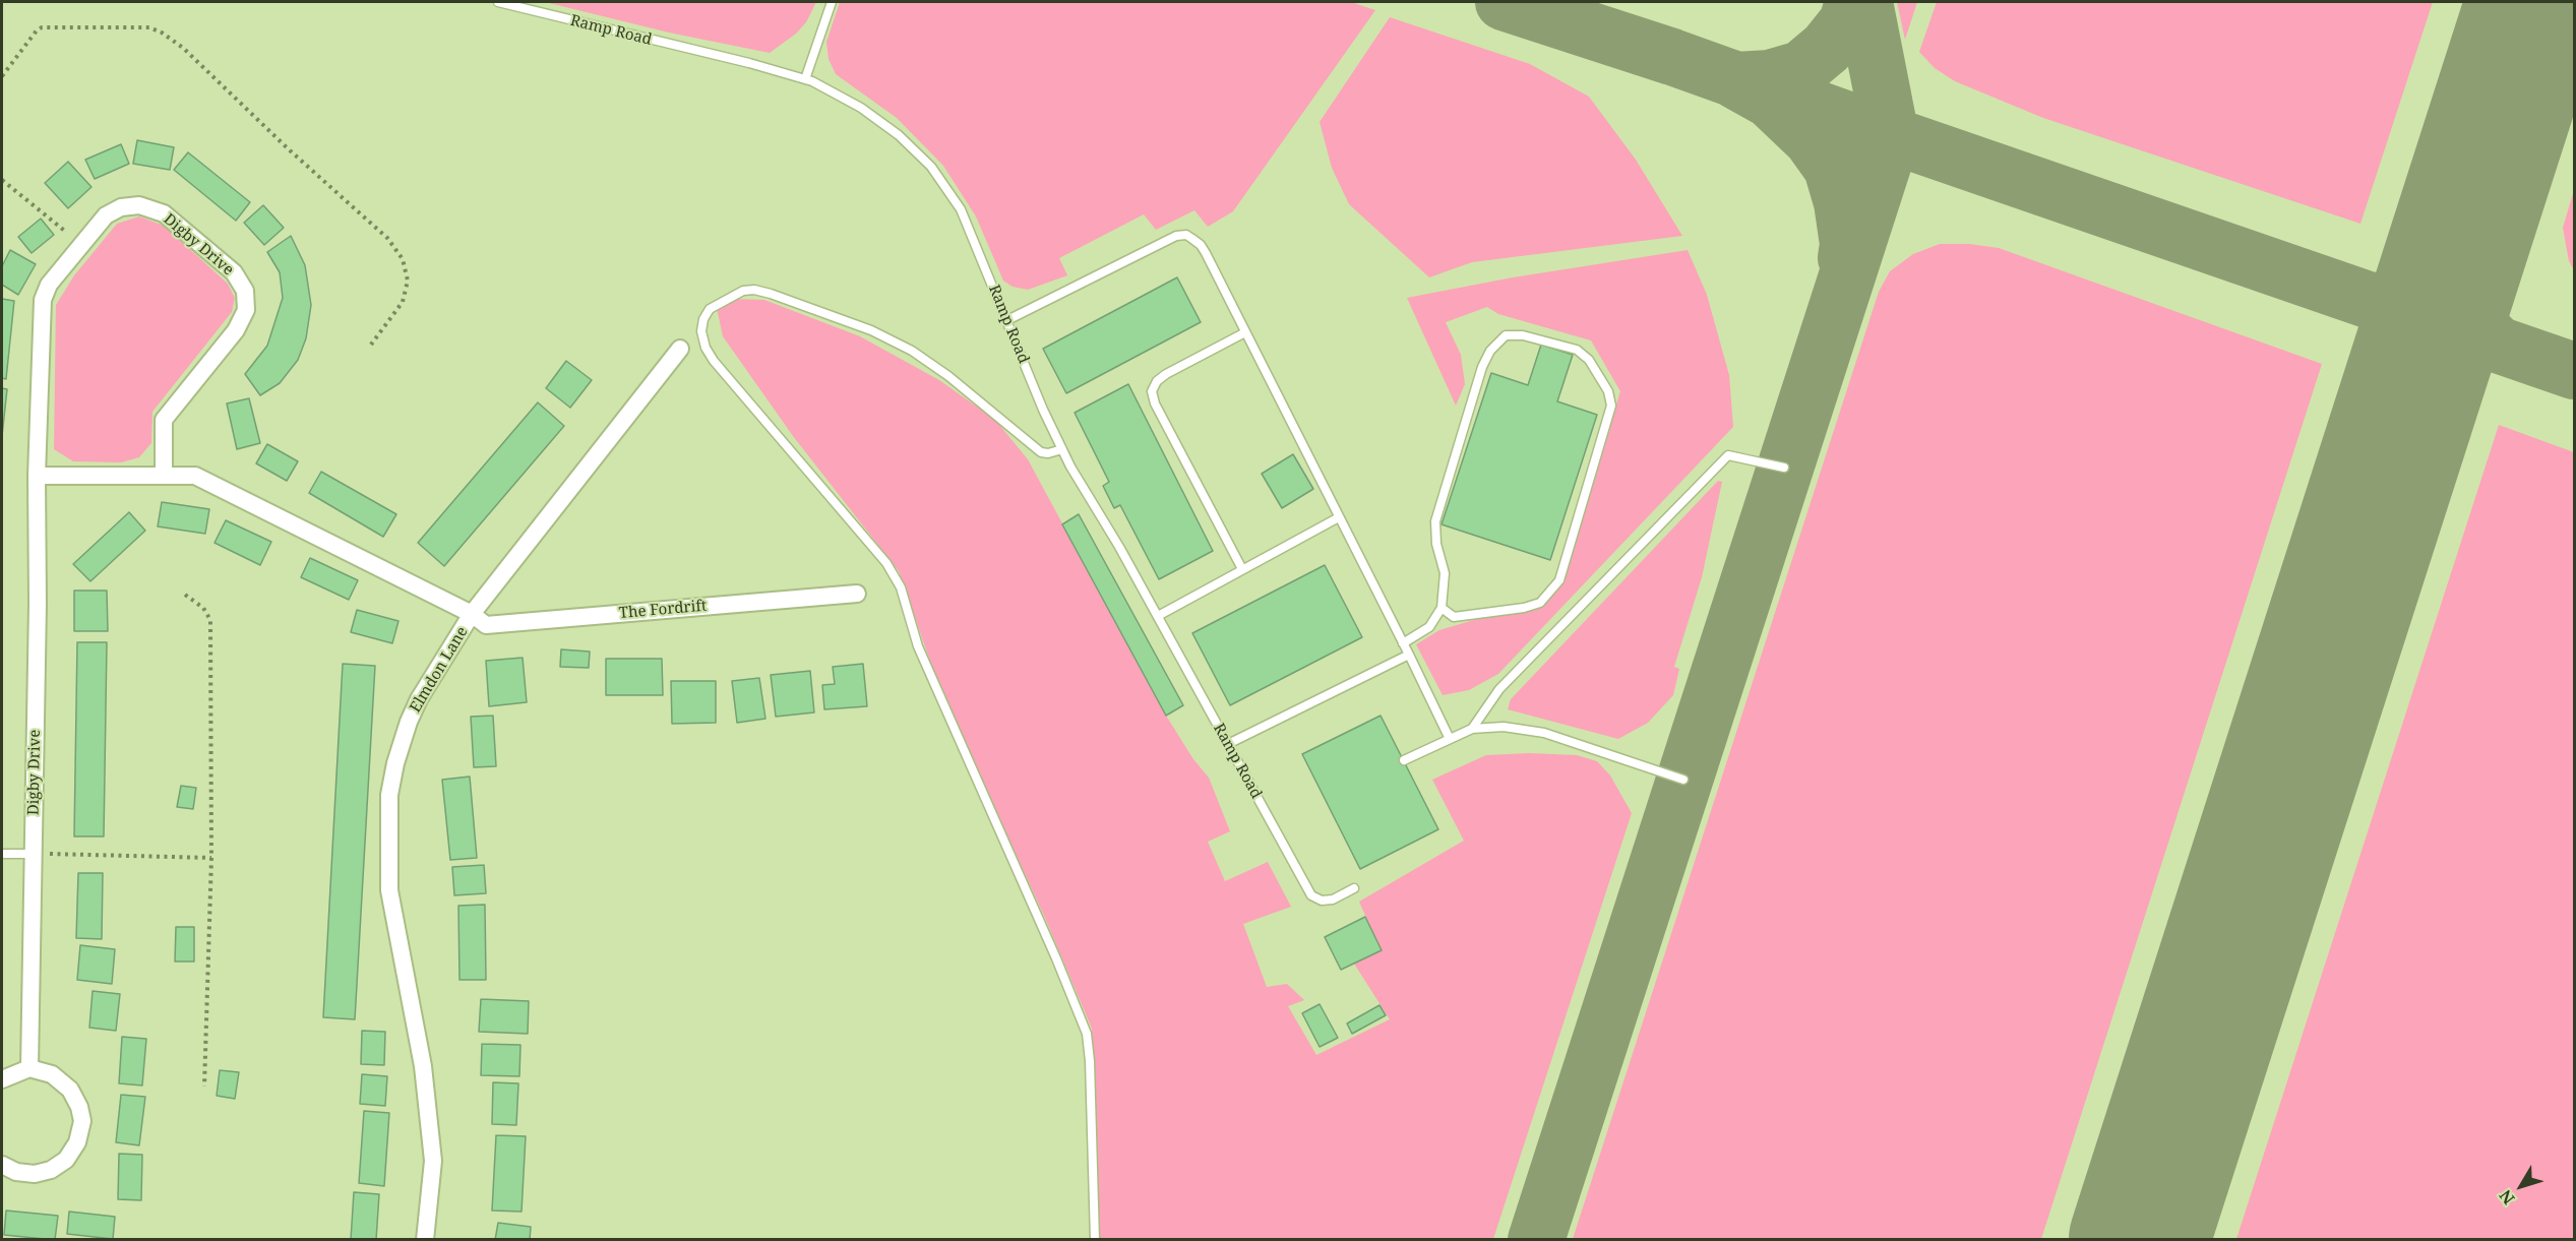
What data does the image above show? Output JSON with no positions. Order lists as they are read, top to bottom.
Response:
{
  "streets": {
    "street": ["Digby Drive", "The Fordrift", "Elmdon Lane"],
    "lane": ["Ramp Road"]
  },
  "crossings": [
    ["The Fordrift", "Elmdon Lane"]
  ],
  "north": "bottom left"
}
